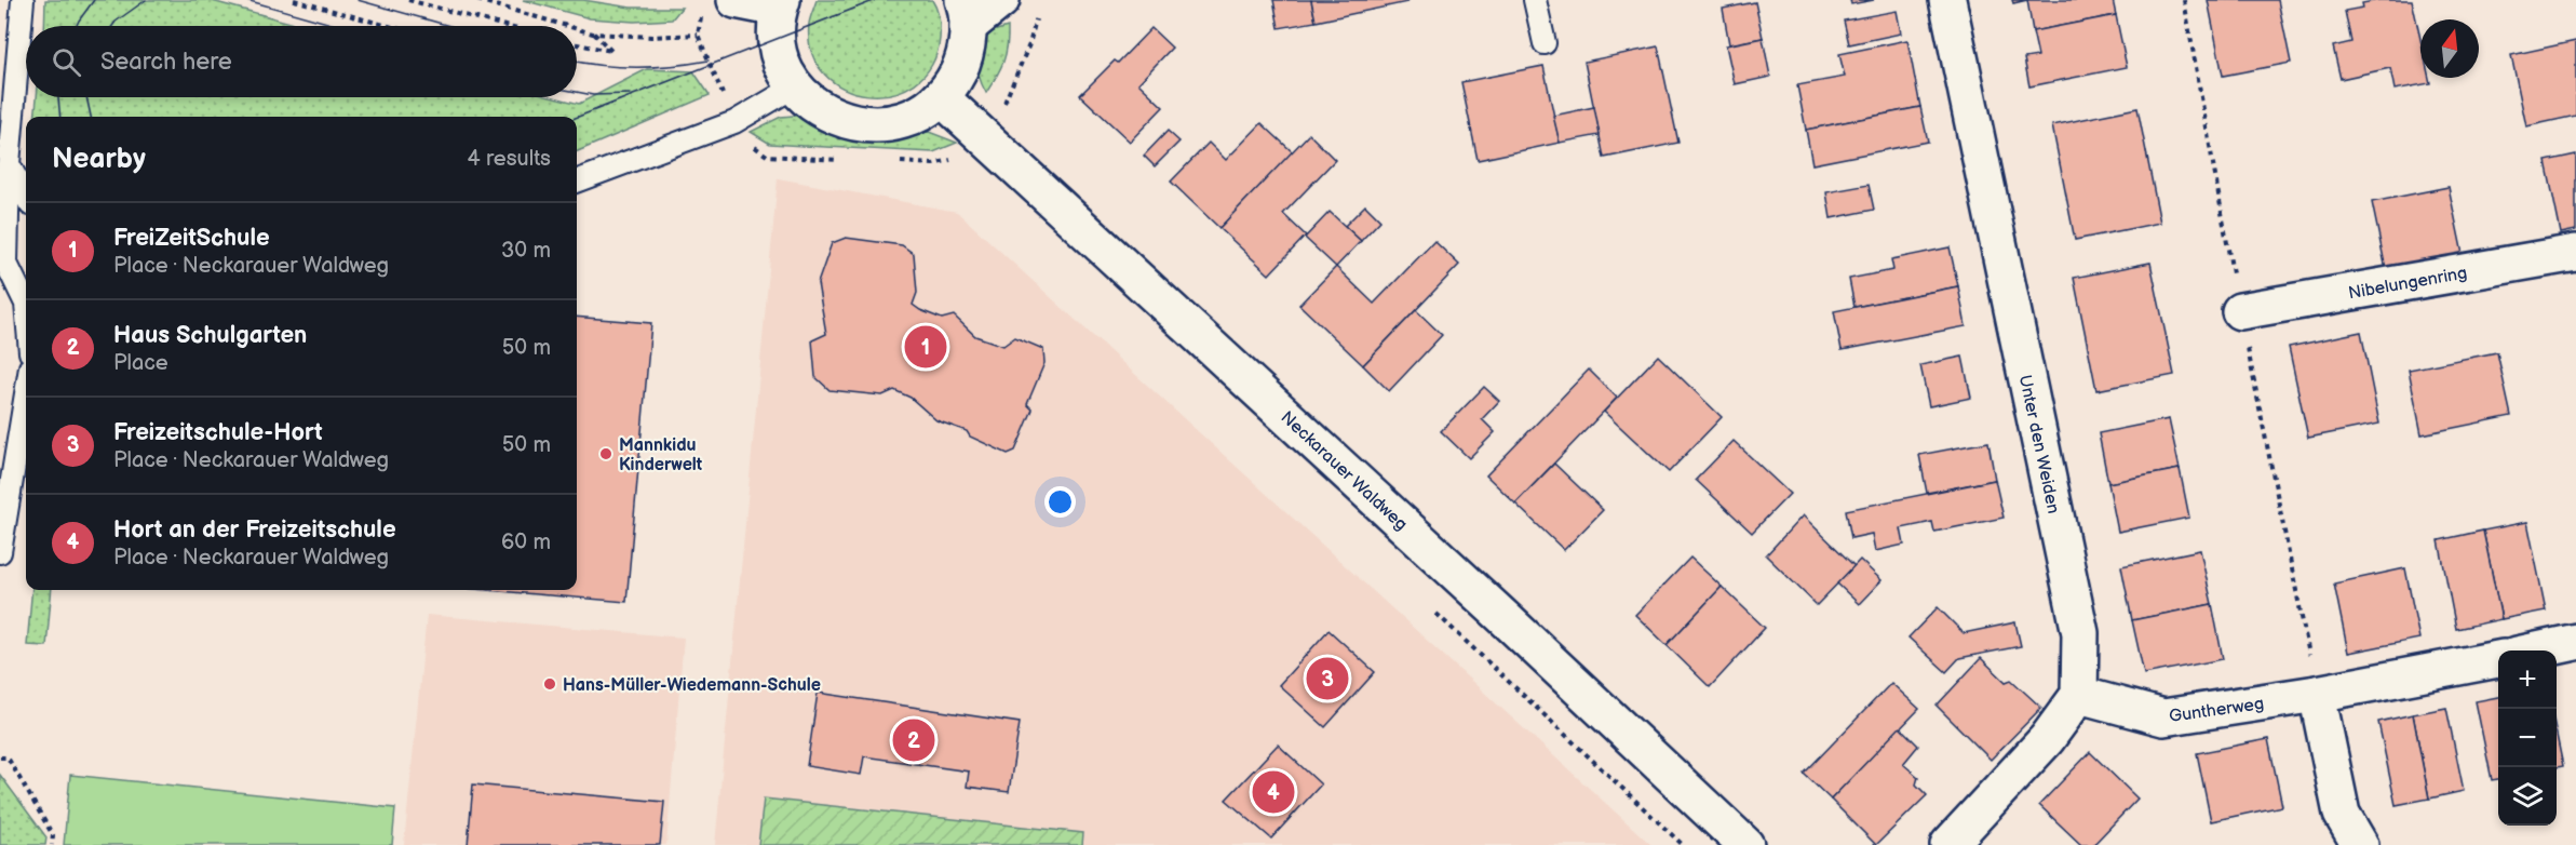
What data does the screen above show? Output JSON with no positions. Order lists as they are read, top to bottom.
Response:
{
  "streets": {
    "street": [
      "Nibelungenring",
      "Unter den Weiden",
      "Neckarauer Waldweg",
      "Guntherweg"
    ]
  },
  "crossings": [
    ["Unter den Weiden", "Guntherweg"]
  ],
  "places": ["Mannkidu Kinderwelt", "Hans-Müller-Wiedemann-Schule"],
  "north": "top",
  "page": {
    "search": "Search here",
    "heading": ["Nearby", "4 results"],
    "list": [
      {
        "mark": "1",
        "name": "FreiZeitSchule",
        "note": "Place · Neckarauer Waldweg",
        "value": "30 m"
      },
      {
        "mark": "2",
        "name": "Haus Schulgarten",
        "note": "Place",
        "value": "50 m"
      },
      {
        "mark": "3",
        "name": "Freizeitschule-Hort",
        "note": "Place · Neckarauer Waldweg",
        "value": "50 m"
      },
      {
        "mark": "4",
        "name": "Hort an der Freizeitschule",
        "note": "Place · Neckarauer Waldweg",
        "value": "60 m"
      }
    ],
    "pins": [
      "1",
      "3",
      "2",
      "4"
    ],
    "map_buttons": ["+", "−"]
  }
}
